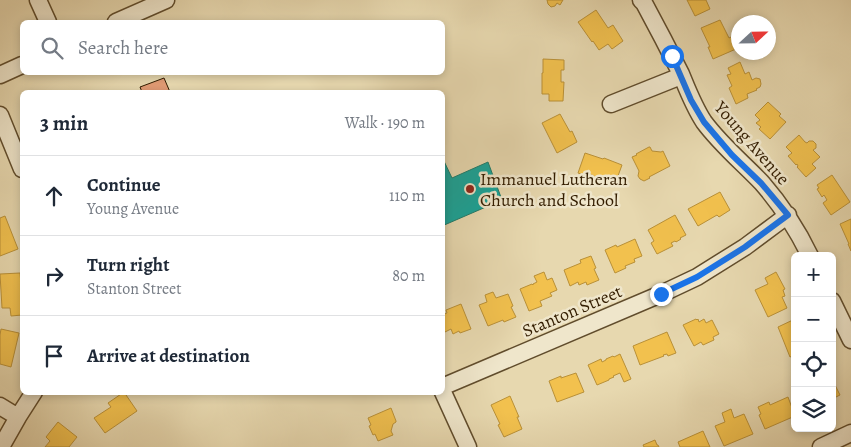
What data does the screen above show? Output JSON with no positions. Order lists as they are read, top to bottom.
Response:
{
  "streets": {
    "street": ["Young Avenue", "Stanton Street"]
  },
  "crossings": [
    ["Young Avenue", "Stanton Street"]
  ],
  "places": ["Immanuel Lutheran Church and School"],
  "north": "right",
  "page": {
    "search": "Search here",
    "heading": ["3 min", "Walk · 190 m"],
    "list": [
      ["Continue", "Young Avenue", "110 m"],
      ["Turn right", "Stanton Street", "80 m"],
      "Arrive at destination"
    ],
    "map_buttons": ["+", "−"]
  }
}
